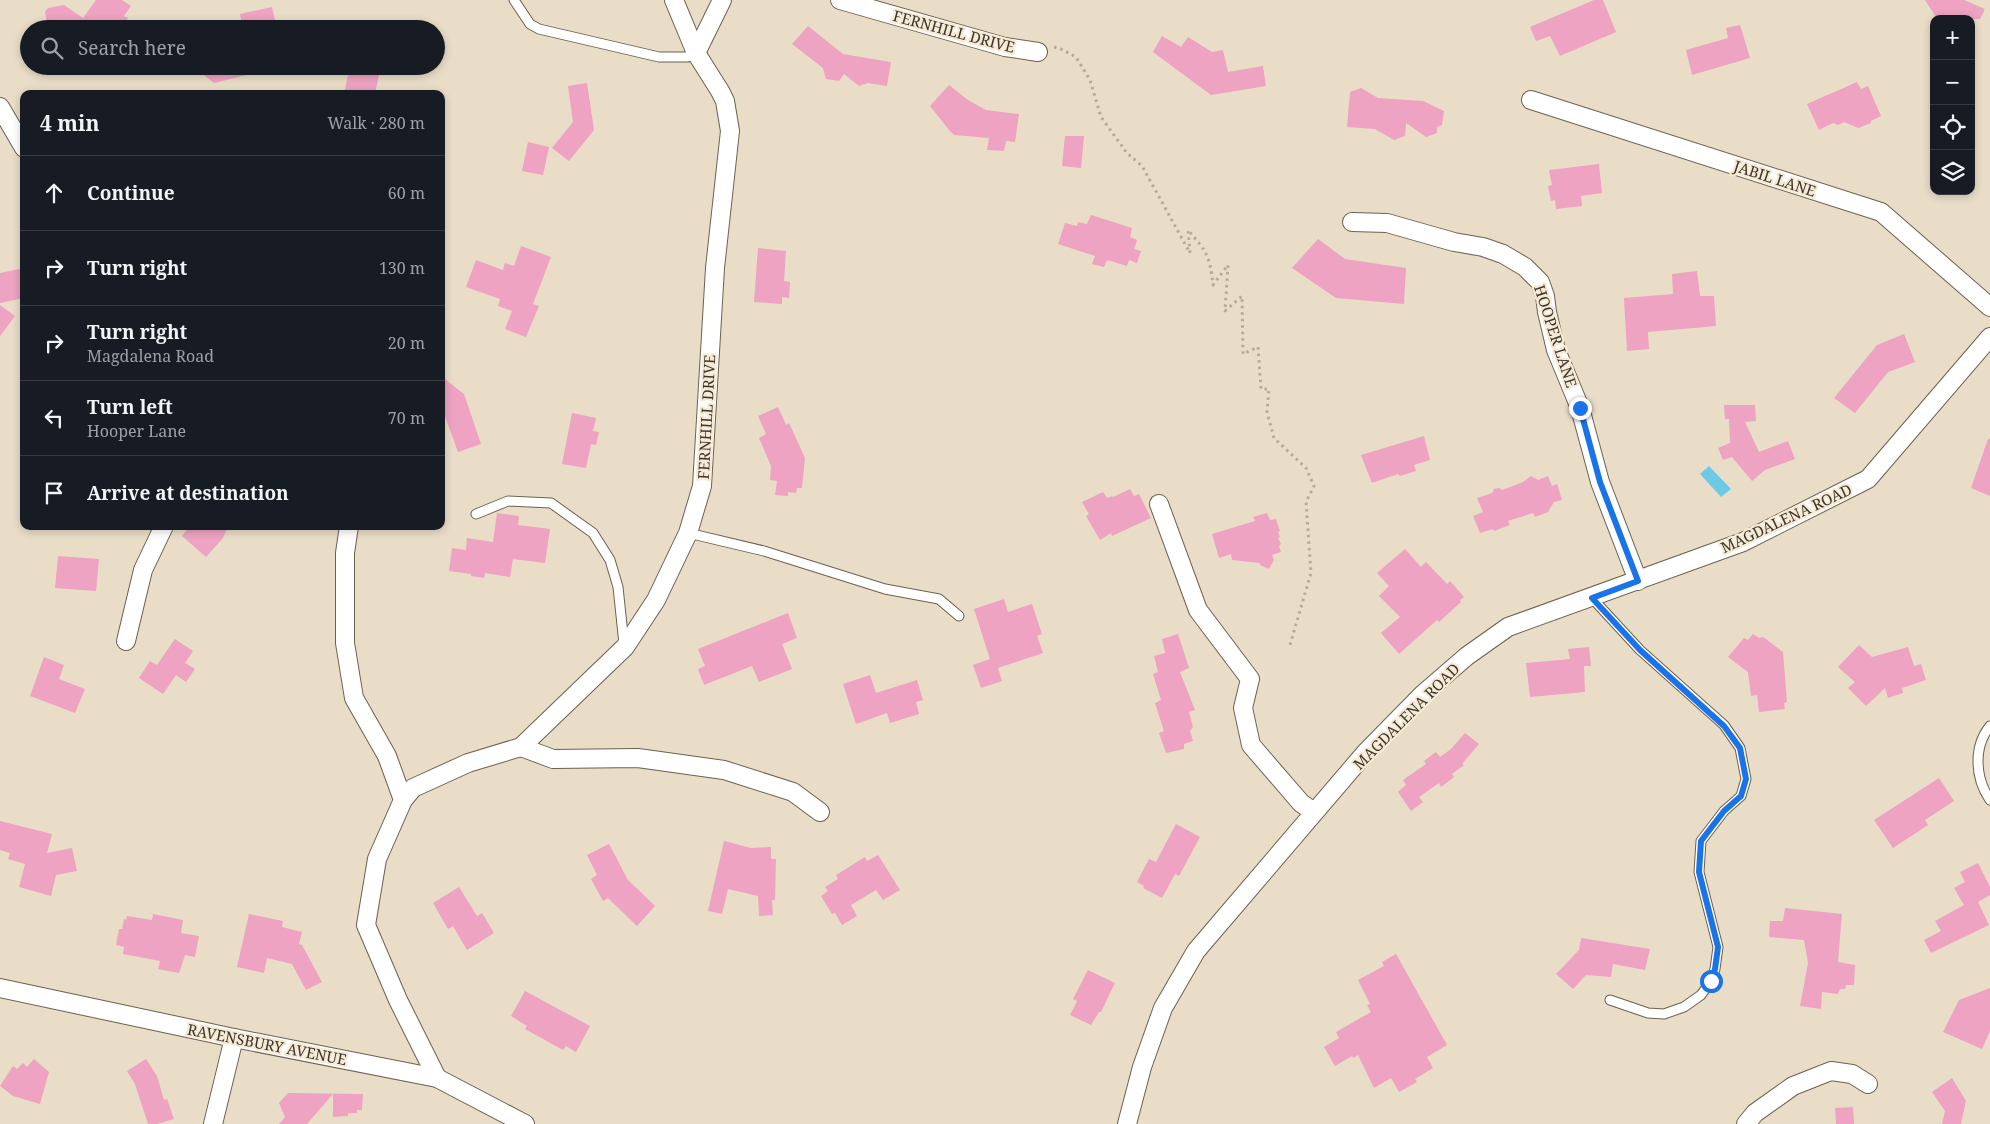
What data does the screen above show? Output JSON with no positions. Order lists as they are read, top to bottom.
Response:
{
  "streets": {
    "street": [
      "FERNHILL DRIVE",
      "JABIL LANE",
      "HOOPER LANE",
      "MAGDALENA ROAD",
      "RAVENSBURY AVENUE"
    ]
  },
  "crossings": [
    ["HOOPER LANE", "MAGDALENA ROAD"]
  ],
  "page": {
    "map_buttons": ["+", "−"],
    "search": "Search here",
    "heading": ["4 min", "Walk · 280 m"],
    "list": [
      ["Continue", "60 m"],
      ["Turn right", "130 m"],
      ["Turn right", "Magdalena Road", "20 m"],
      ["Turn left", "Hooper Lane", "70 m"],
      "Arrive at destination"
    ]
  }
}
